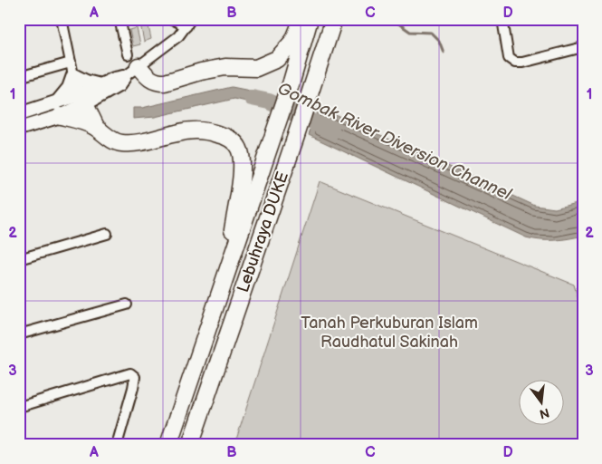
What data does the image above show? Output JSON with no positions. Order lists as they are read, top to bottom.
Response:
{
  "streets": {
    "highway": ["Lebuhraya DUKE"]
  },
  "water": ["Gombak River Diversion Channel"],
  "parks": ["Tanah Perkuburan Islam Raudhatul Sakinah"],
  "north": "bottom",
  "grid": {
    "columns": [
      "A",
      "B",
      "C",
      "D"
    ],
    "rows": ["1", "2", "3"]
  }
}
